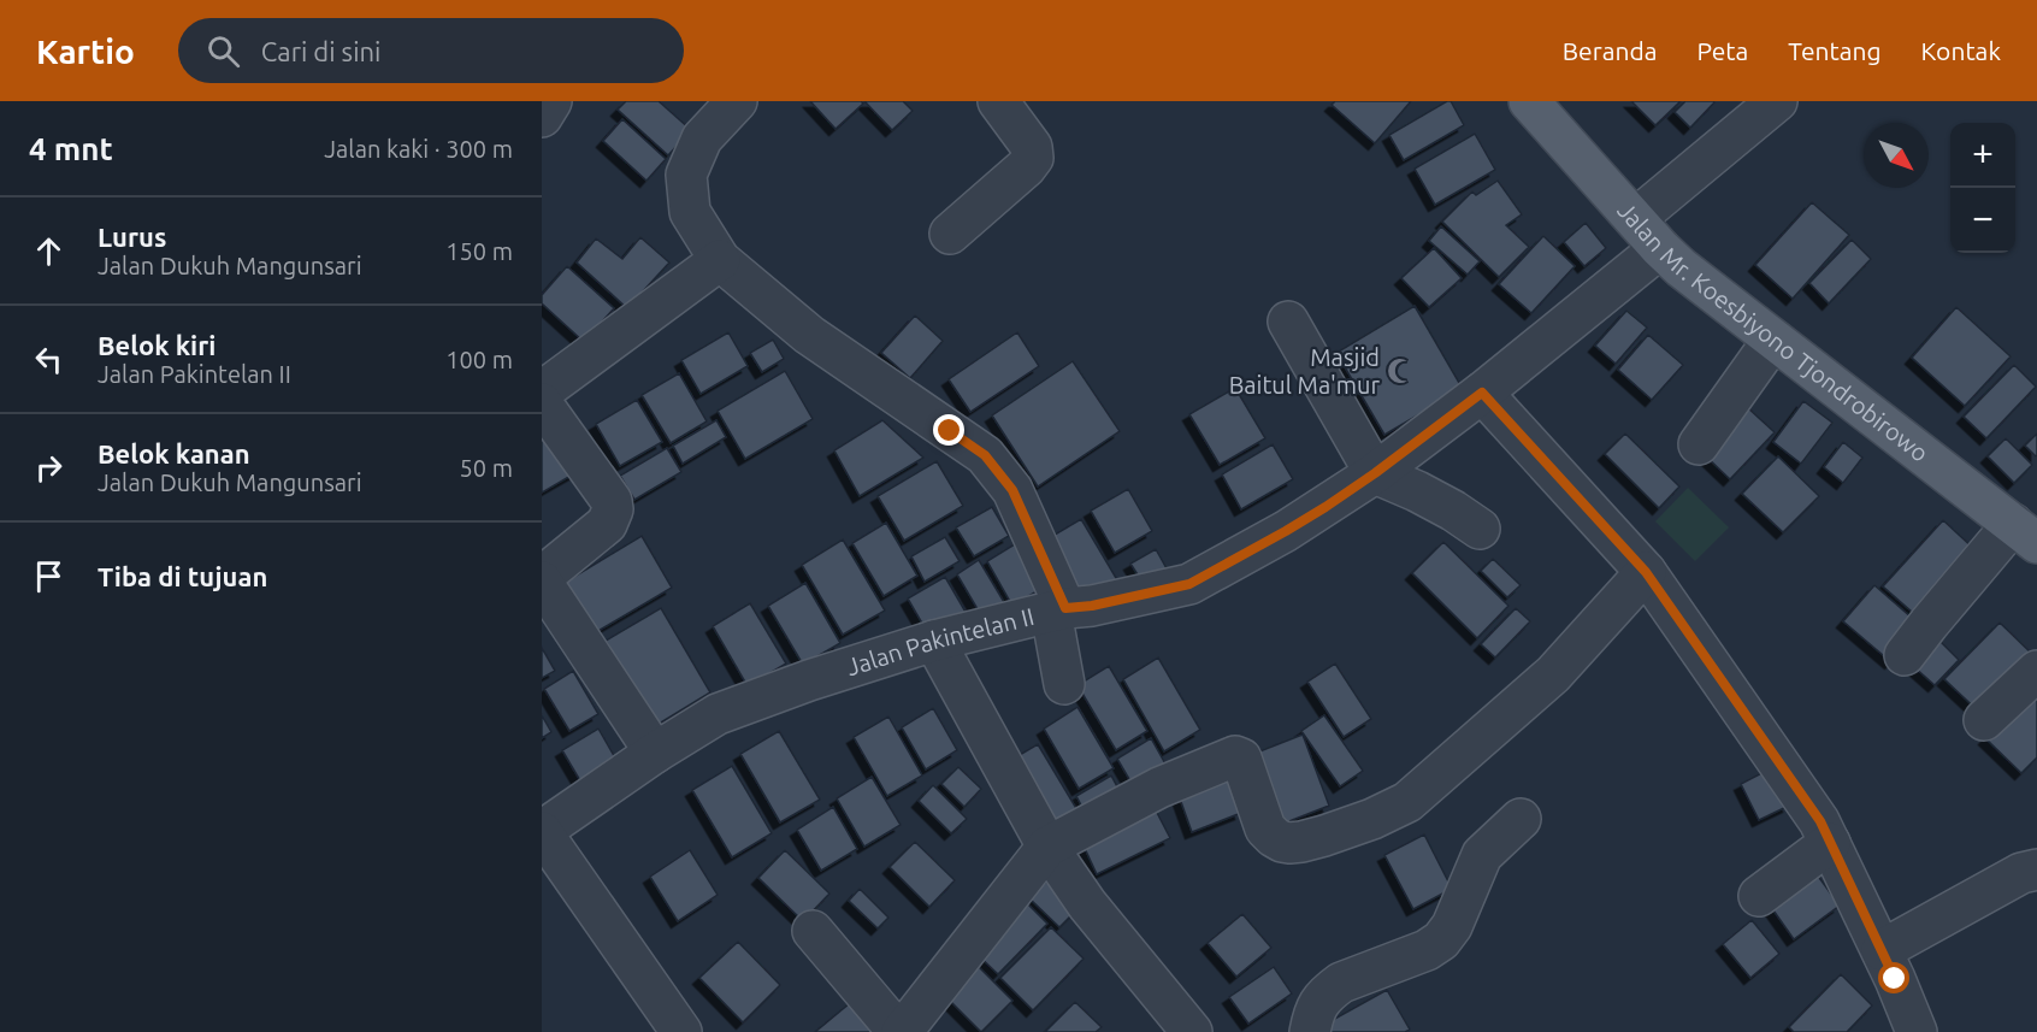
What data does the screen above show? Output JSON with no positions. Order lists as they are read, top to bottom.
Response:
{
  "streets": {
    "main road": ["Jalan Mr. Koesbiyono Tjondrobirowo"],
    "street": ["Jalan Pakintelan II"]
  },
  "crossings": [
    ["Jalan Mr. Koesbiyono Tjondrobirowo", "Jalan Pakintelan II"]
  ],
  "places": {
    "mosque": ["Masjid Baitul Ma'mur"]
  },
  "north": "bottom right",
  "page": {
    "header": "Kartio",
    "search": "Cari di sini",
    "nav": [
      "Beranda",
      "Peta",
      "Tentang",
      "Kontak"
    ],
    "heading": ["4 mnt", "Jalan kaki · 300 m"],
    "map_buttons": ["+", "−"],
    "list": [
      ["Lurus", "Jalan Dukuh Mangunsari", "150 m"],
      ["Belok kiri", "Jalan Pakintelan II", "100 m"],
      ["Belok kanan", "Jalan Dukuh Mangunsari", "50 m"],
      "Tiba di tujuan"
    ]
  }
}
